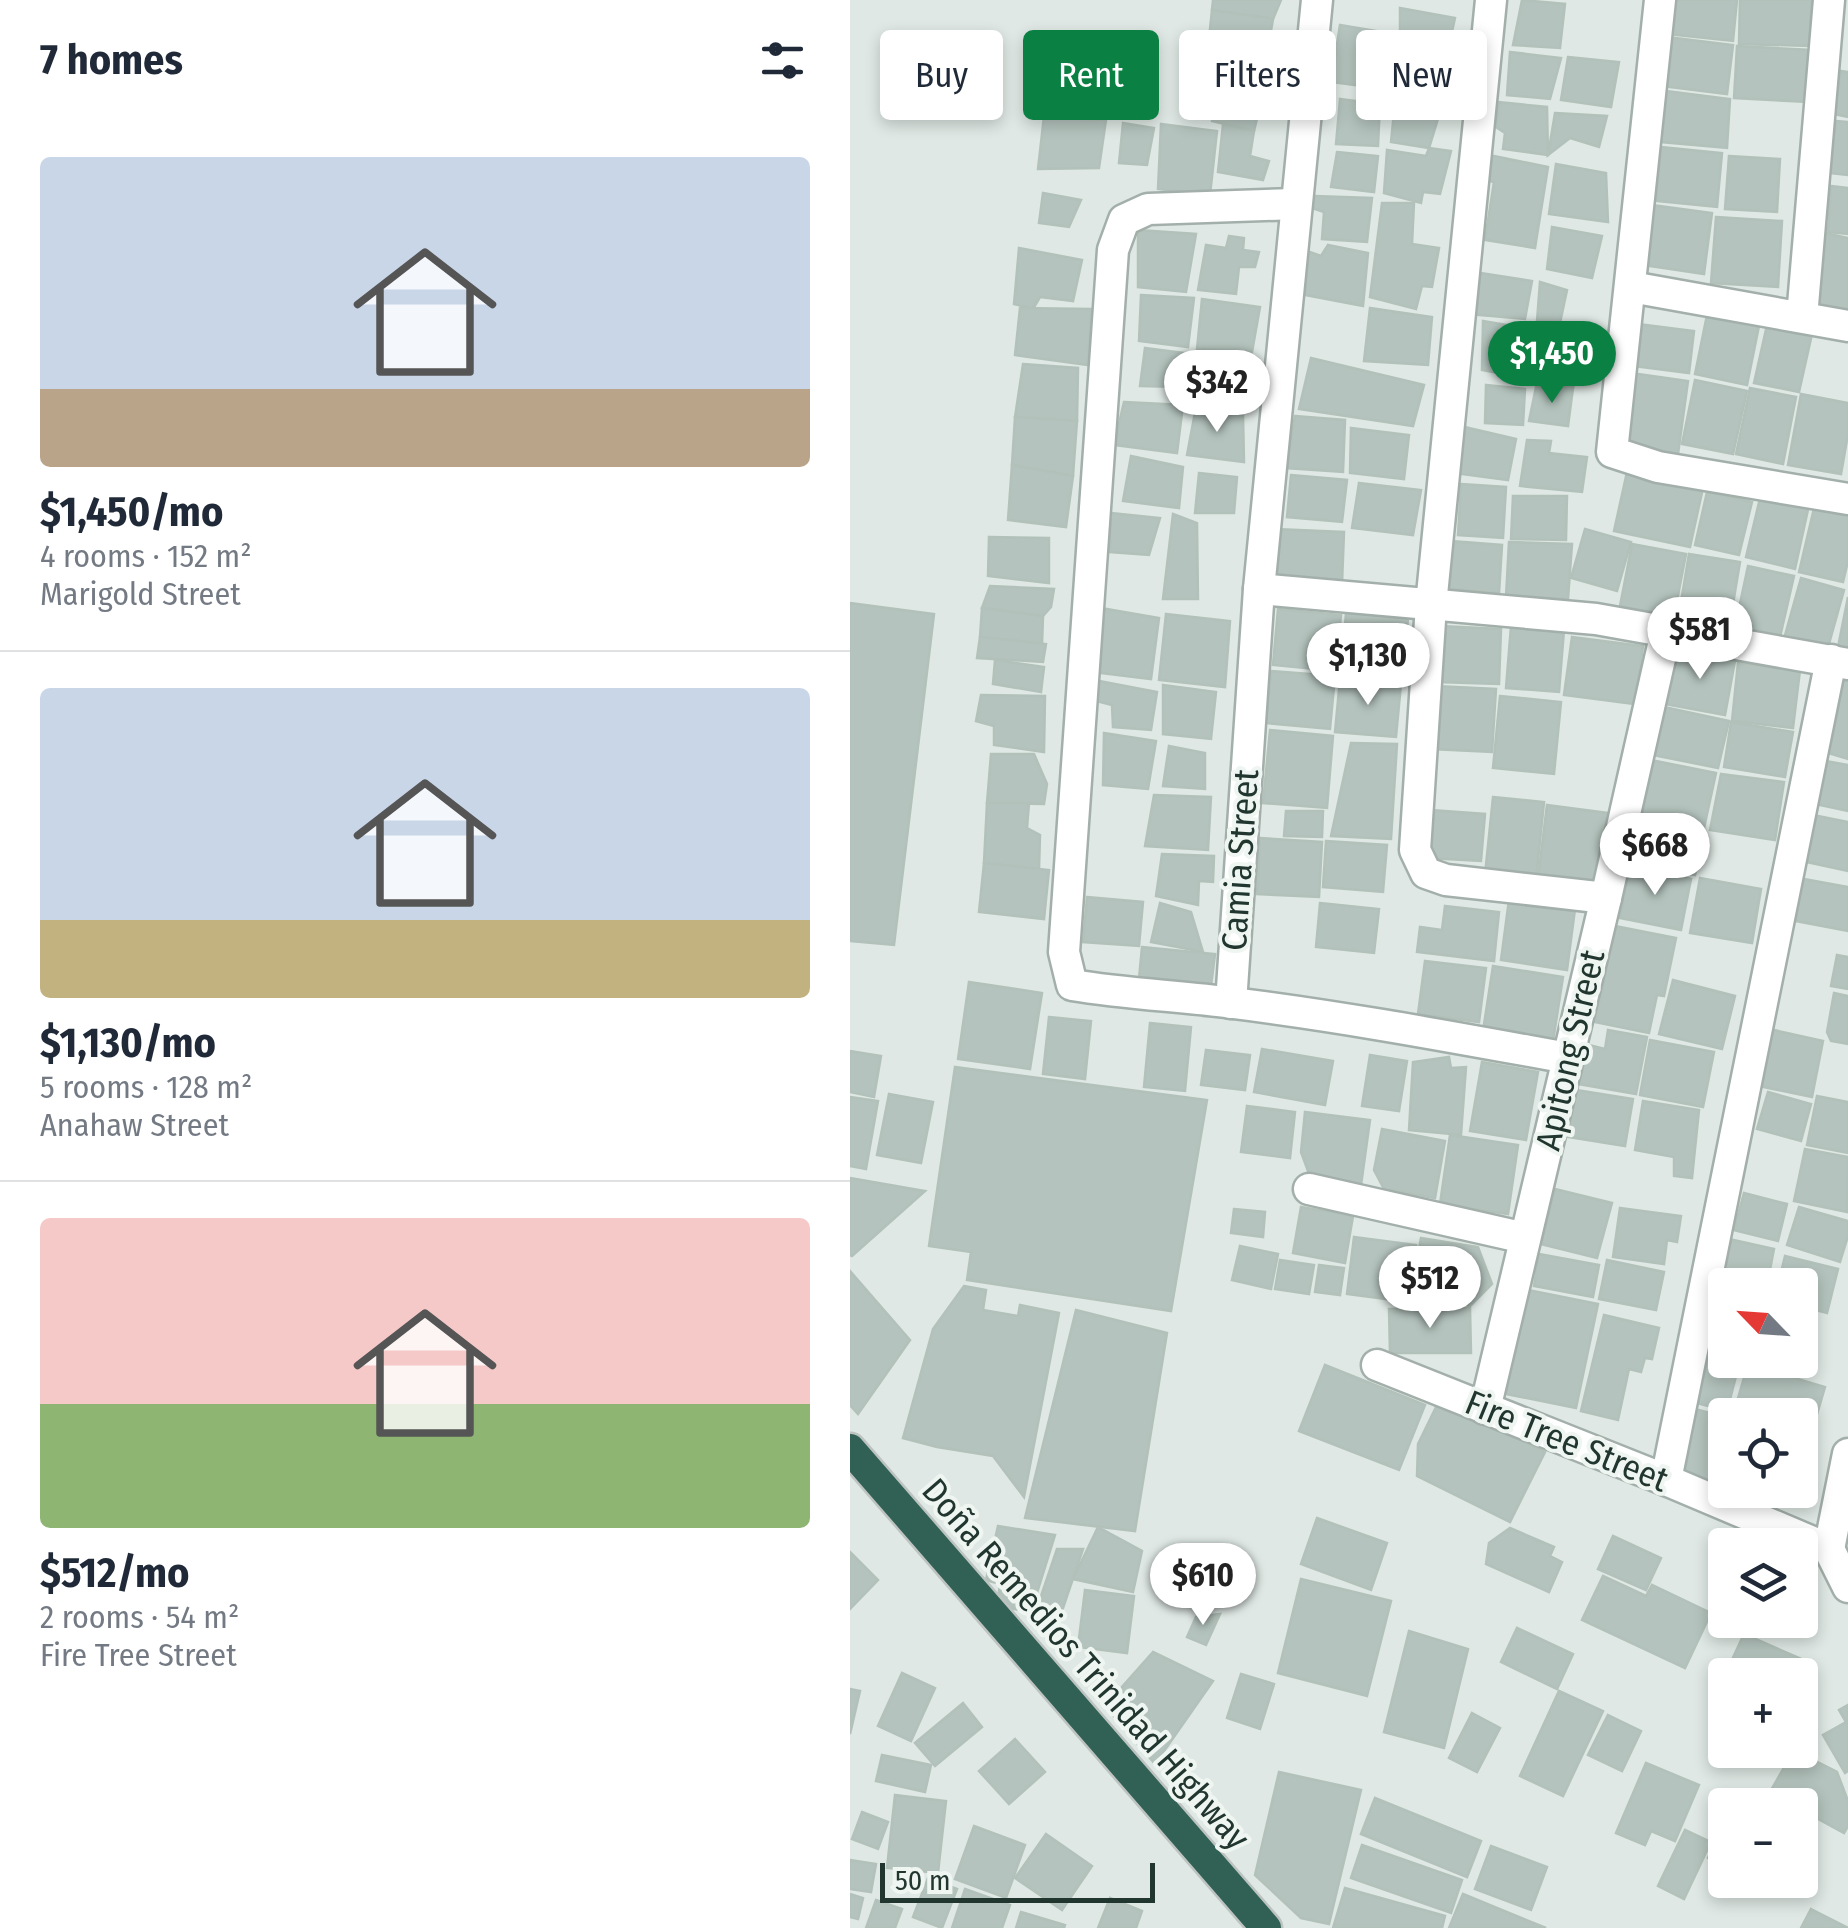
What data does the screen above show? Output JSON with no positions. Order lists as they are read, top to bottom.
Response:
{
  "streets": {
    "highway": ["Doña Remedios Trinidad Highway"],
    "street": ["Camia Street", "Apitong Street", "Fire Tree Street"]
  },
  "crossings": [
    ["Apitong Street", "Fire Tree Street"]
  ],
  "scale_bar": "50 m",
  "north": "top left",
  "page": {
    "heading": "7 homes",
    "chip": [
      "Buy",
      "Rent",
      "Filters",
      "New"
    ],
    "list": [
      {
        "name": "$1,450/mo",
        "note": "4 rooms · 152 m² · Marigold Street"
      },
      {
        "name": "$1,130/mo",
        "note": "5 rooms · 128 m² · Anahaw Street"
      },
      {
        "name": "$512/mo",
        "note": "2 rooms · 54 m² · Fire Tree Street"
      }
    ],
    "price": [
      "$1,450",
      "$342",
      "$581",
      "$1,130",
      "$668",
      "$512",
      "$610"
    ],
    "map_buttons": ["+", "−"],
    "scale": "50 m"
  }
}
